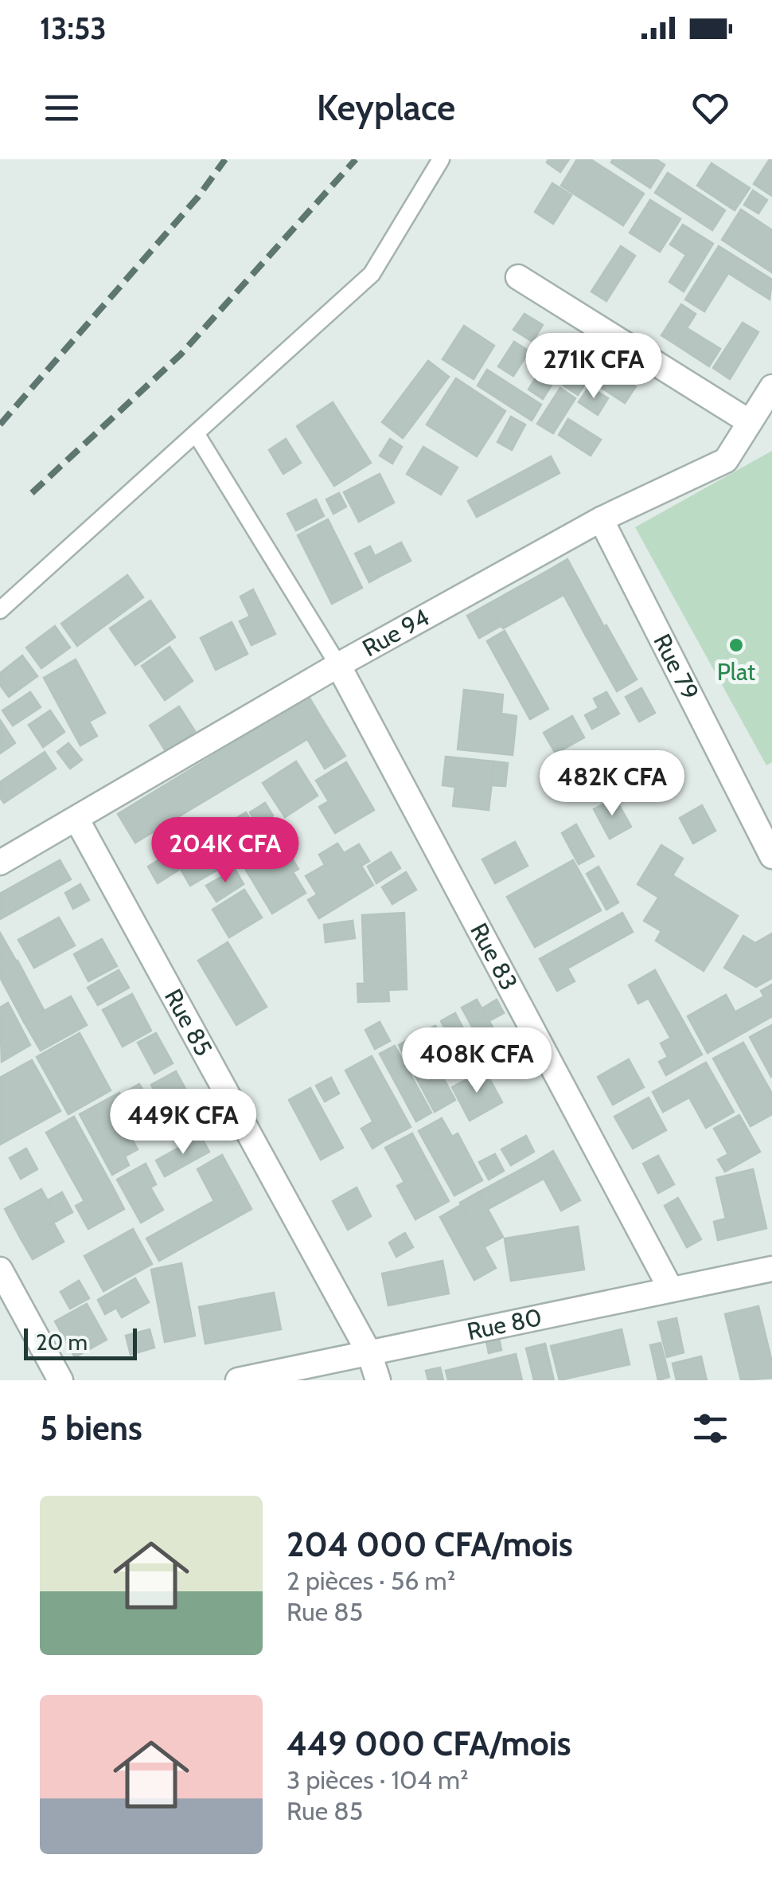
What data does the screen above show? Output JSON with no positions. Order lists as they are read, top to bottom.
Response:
{
  "streets": {
    "street": [
      "Rue 94",
      "Rue 79",
      "Rue 83",
      "Rue 85",
      "Rue 80"
    ]
  },
  "crossings": [
    ["Rue 94", "Rue 79"],
    ["Rue 94", "Rue 83"],
    ["Rue 94", "Rue 85"],
    ["Rue 83", "Rue 80"],
    ["Rue 85", "Rue 80"]
  ],
  "places": ["Plat"],
  "scale_bar": "20 m",
  "page": {
    "status": "13:53",
    "header": "Keyplace",
    "price": [
      "271K CFA",
      "482K CFA",
      "204K CFA",
      "408K CFA",
      "449K CFA"
    ],
    "scale": "20 m",
    "heading": "5 biens",
    "list": [
      {
        "name": "204 000 CFA/mois",
        "note": "2 pièces · 56 m² · Rue 85"
      },
      {
        "name": "449 000 CFA/mois",
        "note": "3 pièces · 104 m² · Rue 85"
      }
    ]
  }
}
